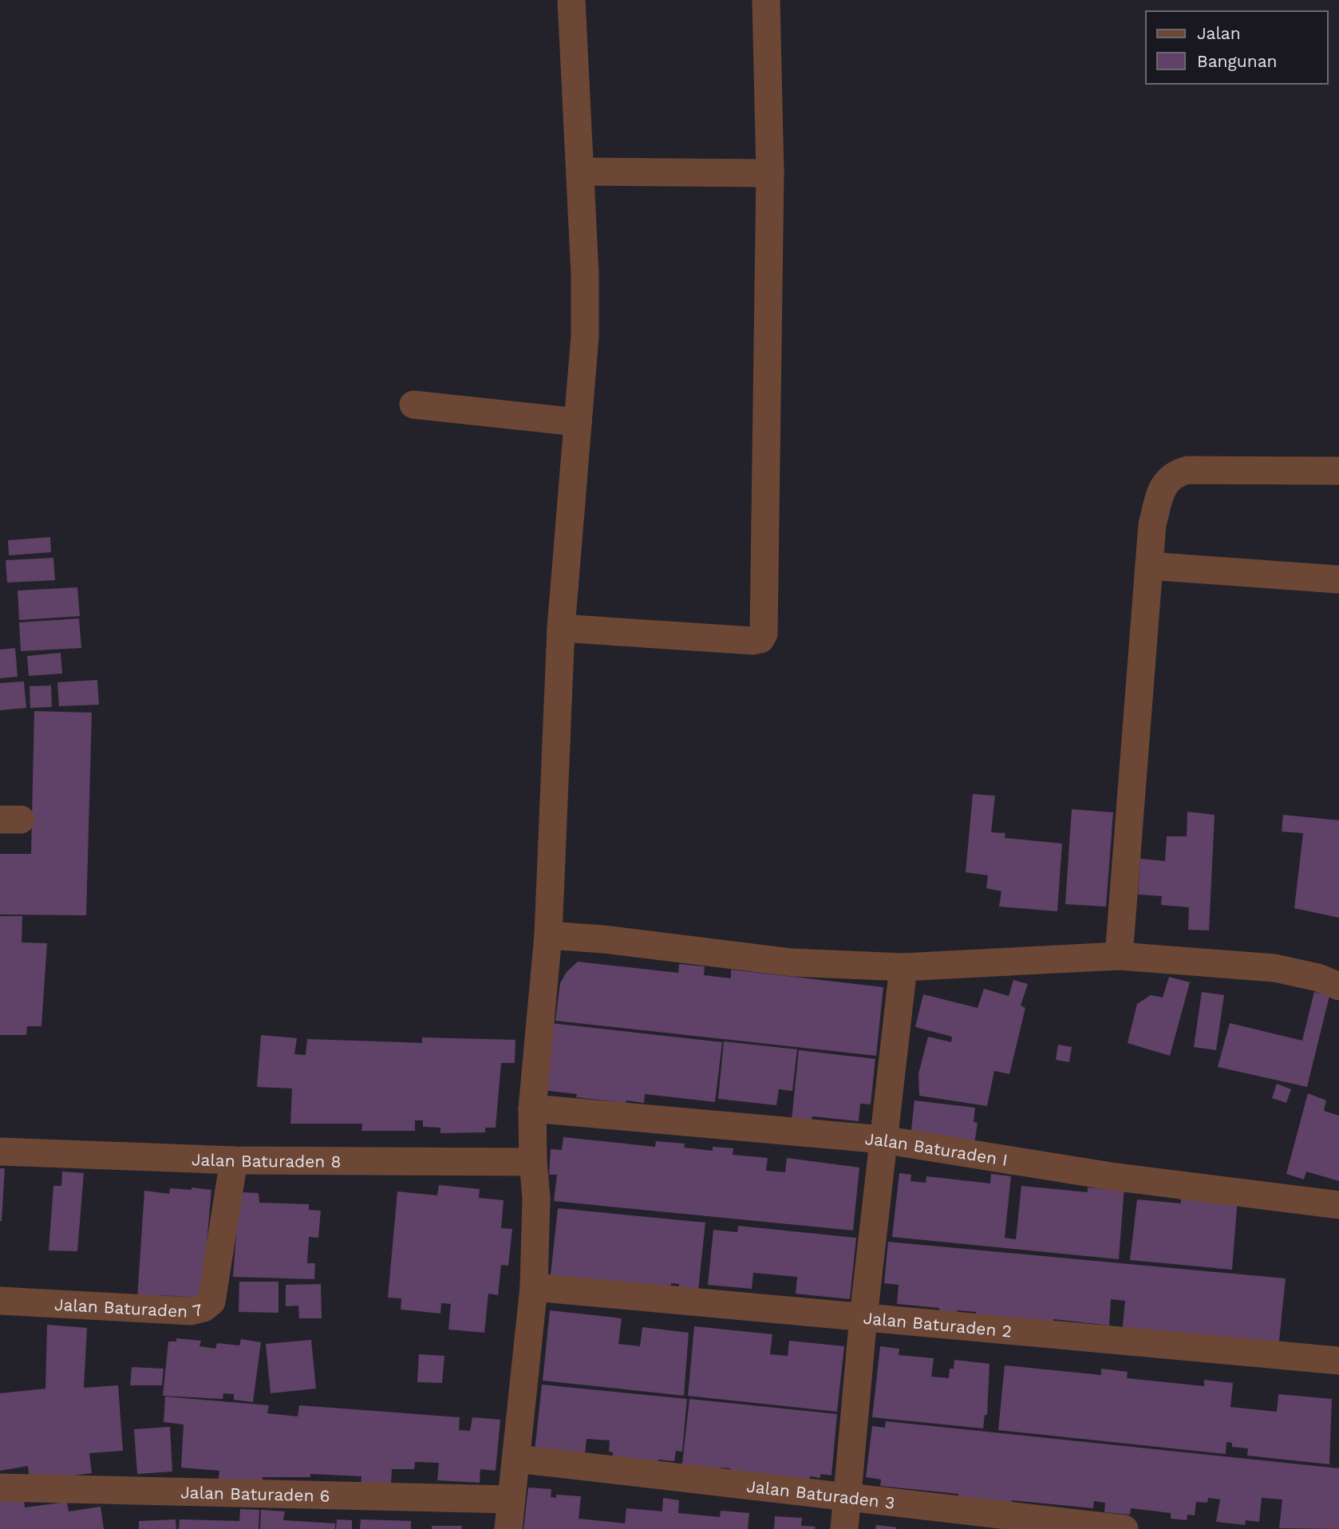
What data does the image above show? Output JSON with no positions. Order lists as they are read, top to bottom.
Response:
{
  "streets": {
    "street": [
      "Jalan Baturaden I",
      "Jalan Baturaden 8",
      "Jalan Baturaden 7",
      "Jalan Baturaden 2",
      "Jalan Baturaden 6",
      "Jalan Baturaden 3"
    ]
  },
  "crossings": [
    ["Jalan Baturaden 8", "Jalan Baturaden 7"]
  ],
  "legend": ["Jalan", "Bangunan"]
}
